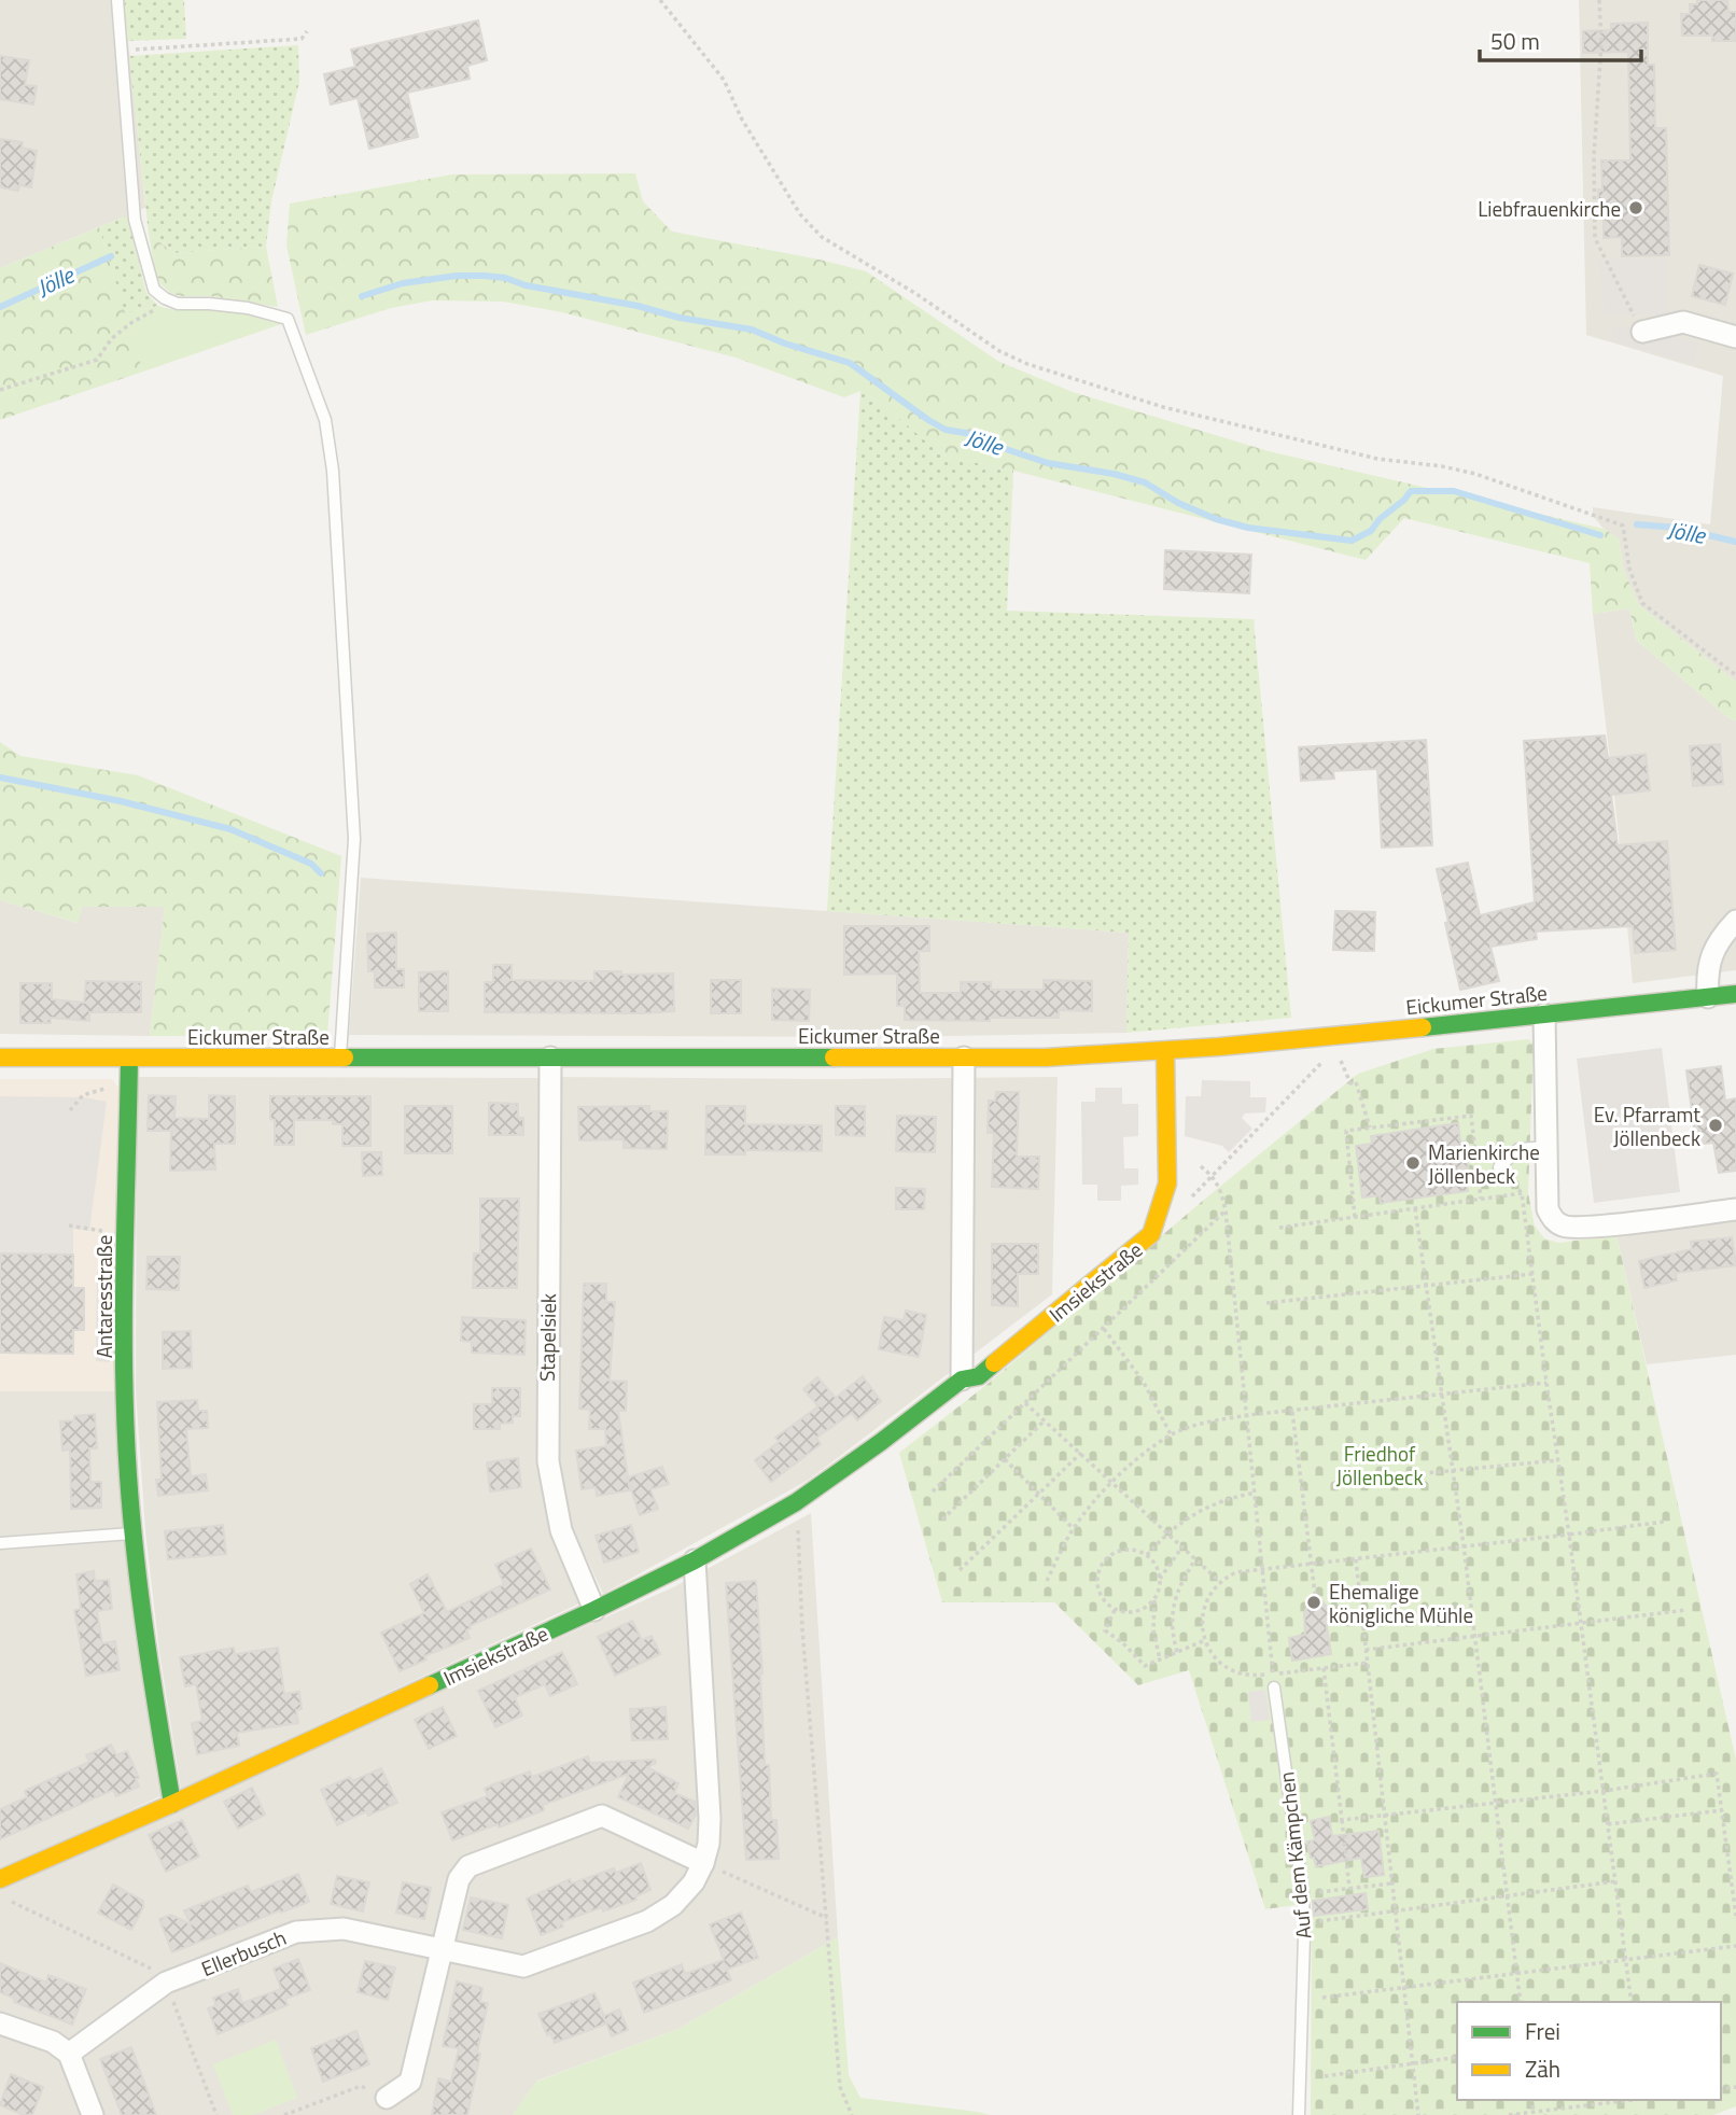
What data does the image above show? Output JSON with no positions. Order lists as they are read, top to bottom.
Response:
{
  "streets": {
    "street": [
      "Eickumer Straße",
      "Imsiekstraße",
      "Antaresstraße",
      "Stapelsiek",
      "Ellerbusch"
    ],
    "lane": ["Auf dem Kämpchen"]
  },
  "crossings": [
    ["Eickumer Straße", "Imsiekstraße"],
    ["Eickumer Straße", "Antaresstraße"],
    ["Eickumer Straße", "Stapelsiek"],
    ["Imsiekstraße", "Antaresstraße"],
    ["Imsiekstraße", "Stapelsiek"],
    ["Imsiekstraße", "Ellerbusch"]
  ],
  "water": ["Jölle"],
  "parks": ["Friedhof Jöllenbeck"],
  "places": [
    "Liebfrauenkirche",
    "Ev. Pfarramt Jöllenbeck",
    "Marienkirche Jöllenbeck",
    "Ehemalige königliche Mühle"
  ],
  "legend": ["Frei", "Zäh"],
  "scale_bar": "50 m"
}
